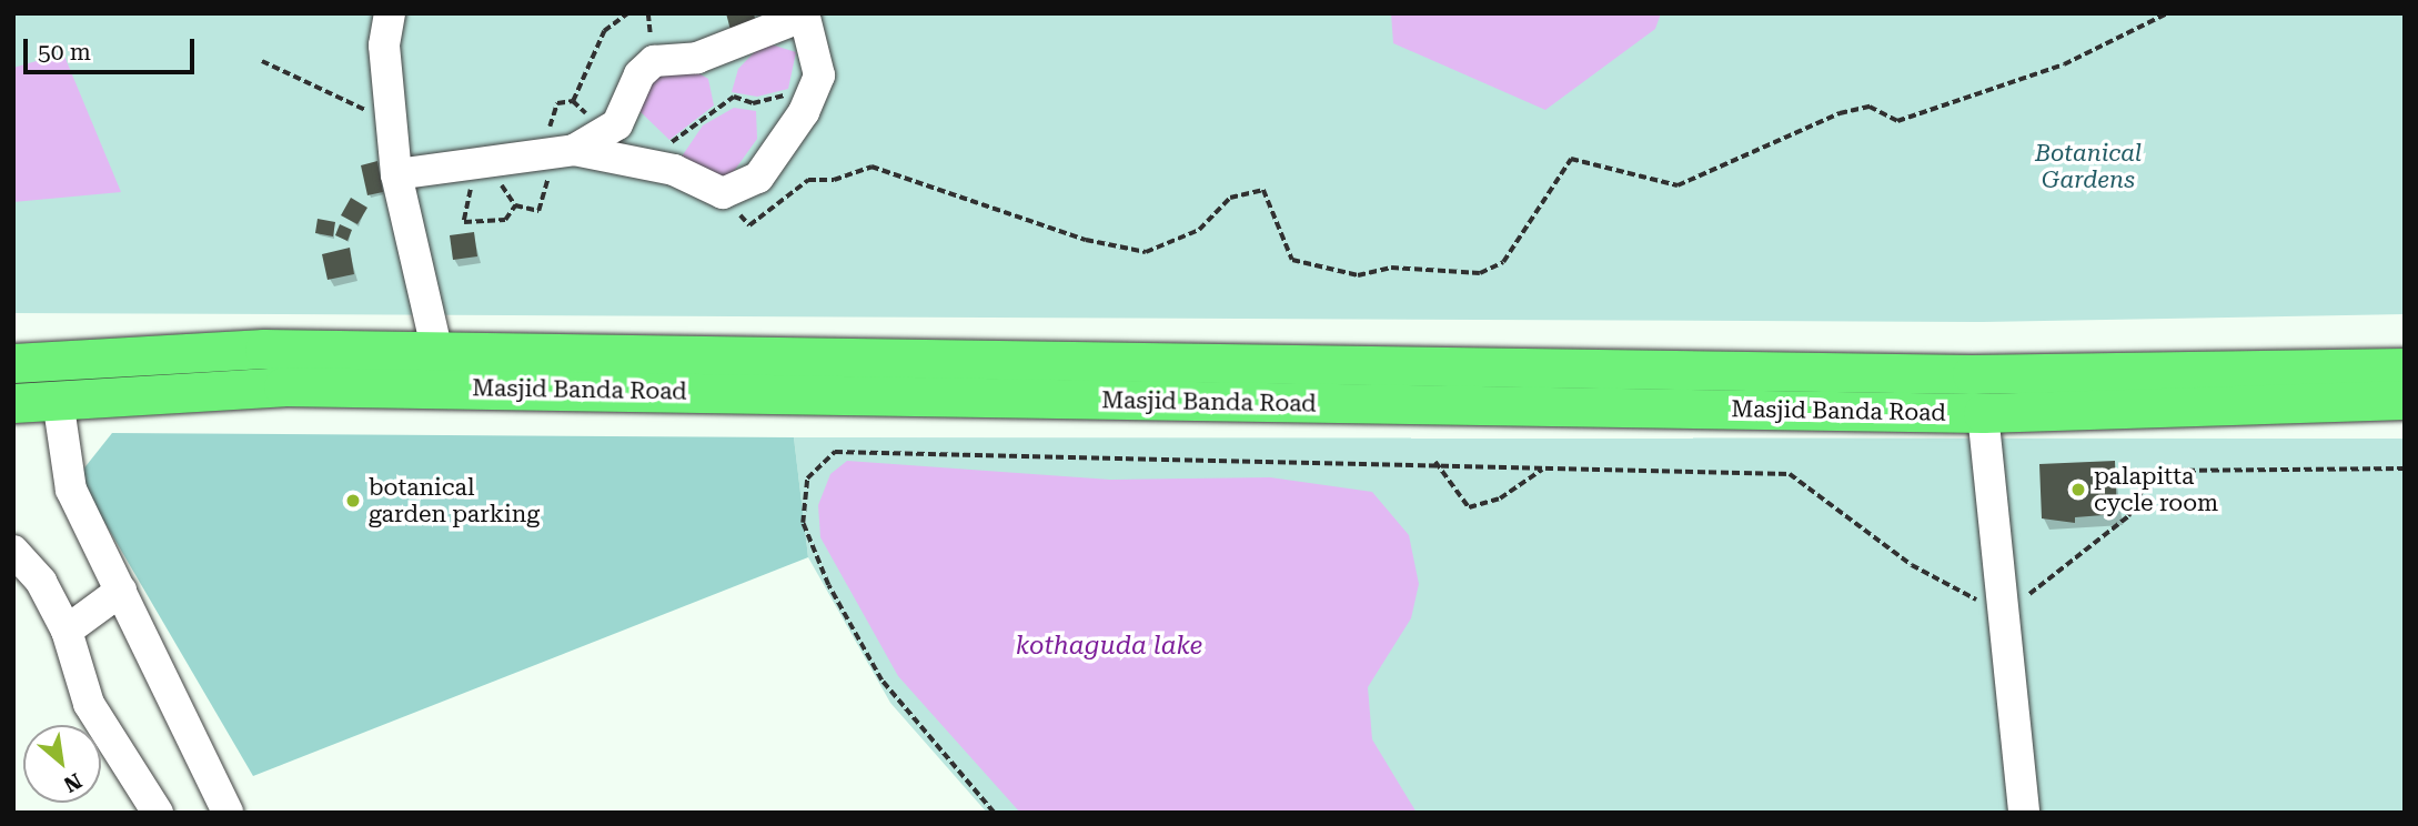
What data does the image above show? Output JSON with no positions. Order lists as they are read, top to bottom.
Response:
{
  "streets": {
    "main road": ["Masjid Banda Road"]
  },
  "water": ["kothaguda lake"],
  "parks": ["Botanical Gardens"],
  "places": ["palapitta cycle room", "botanical garden parking"],
  "scale_bar": "50 m",
  "north": "bottom right"
}
